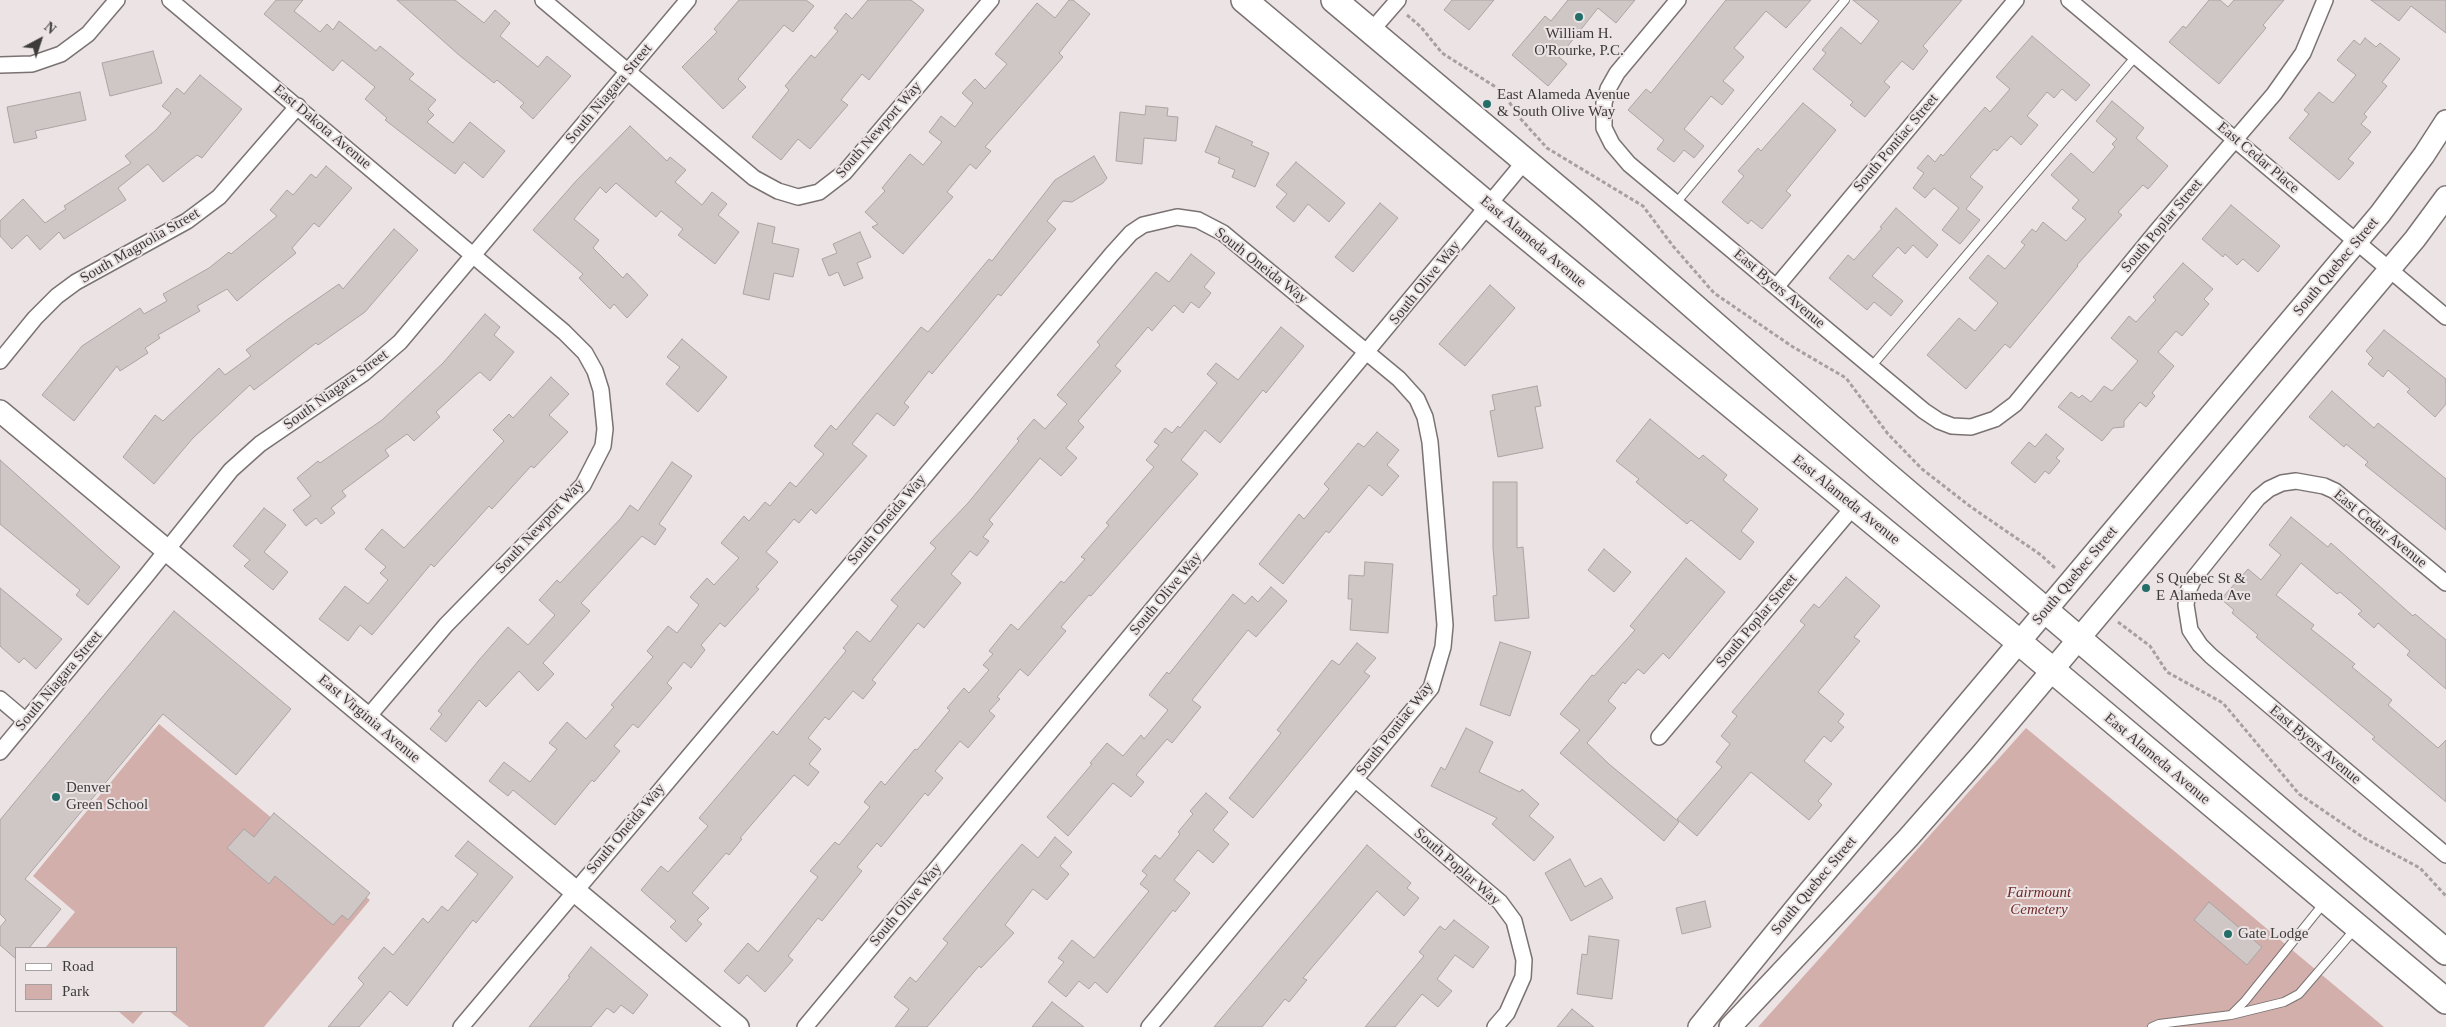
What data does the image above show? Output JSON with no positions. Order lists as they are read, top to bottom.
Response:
{
  "streets": {
    "main road": ["East Alameda Avenue", "South Quebec Street", "East Virginia Avenue"],
    "street": [
      "South Niagara Street",
      "East Dakota Avenue",
      "South Newport Way",
      "South Pontiac Street",
      "East Cedar Place",
      "South Poplar Street",
      "South Magnolia Street",
      "South Oneida Way",
      "South Olive Way",
      "East Byers Avenue",
      "East Cedar Avenue",
      "South Pontiac Way",
      "South Poplar Way"
    ]
  },
  "crossings": [
    ["South Niagara Street", "East Dakota Avenue"],
    ["South Niagara Street", "South Newport Way"],
    ["South Niagara Street", "East Virginia Avenue"],
    ["East Dakota Avenue", "South Newport Way"],
    ["East Dakota Avenue", "South Magnolia Street"],
    ["South Newport Way", "East Virginia Avenue"],
    ["South Pontiac Street", "East Byers Avenue"],
    ["East Cedar Place", "South Poplar Street"],
    ["East Cedar Place", "South Quebec Street"],
    ["South Poplar Street", "East Alameda Avenue"],
    ["South Poplar Street", "East Byers Avenue"],
    ["East Alameda Avenue", "South Quebec Street"],
    ["East Alameda Avenue", "South Olive Way"],
    ["South Oneida Way", "South Olive Way"],
    ["South Oneida Way", "East Virginia Avenue"],
    ["South Oneida Way", "South Pontiac Way"],
    ["South Olive Way", "South Pontiac Way"],
    ["East Byers Avenue", "East Cedar Avenue"],
    ["South Pontiac Way", "South Poplar Way"]
  ],
  "parks": ["Fairmount Cemetery"],
  "places": [
    "William H. O'Rourke, P.C.",
    "East Alameda Avenue & South Olive Way",
    "S Quebec St & E Alameda Ave",
    "Denver Green School",
    "Gate Lodge"
  ],
  "legend": ["Road", "Park"],
  "north": "top right"
}
